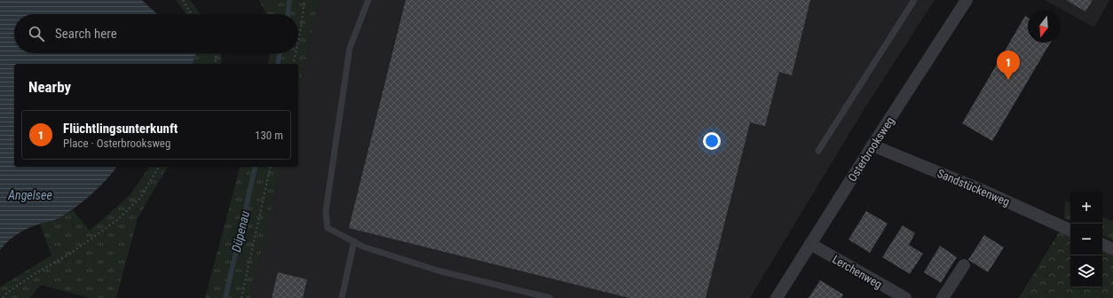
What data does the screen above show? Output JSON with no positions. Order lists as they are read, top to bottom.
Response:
{
  "streets": {
    "street": ["Osterbrooksweg", "Sandstückenweg", "Lerchenweg"]
  },
  "crossings": [
    ["Osterbrooksweg", "Sandstückenweg"],
    ["Osterbrooksweg", "Lerchenweg"]
  ],
  "water": ["Angelsee", "Düpenau"],
  "north": "bottom",
  "page": {
    "search": "Search here",
    "pins": "1",
    "heading": "Nearby",
    "list": [
      {
        "mark": "1",
        "name": "Flüchtlingsunterkunft",
        "note": "Place · Osterbrooksweg",
        "value": "130 m"
      }
    ],
    "map_buttons": ["+", "−"]
  }
}
